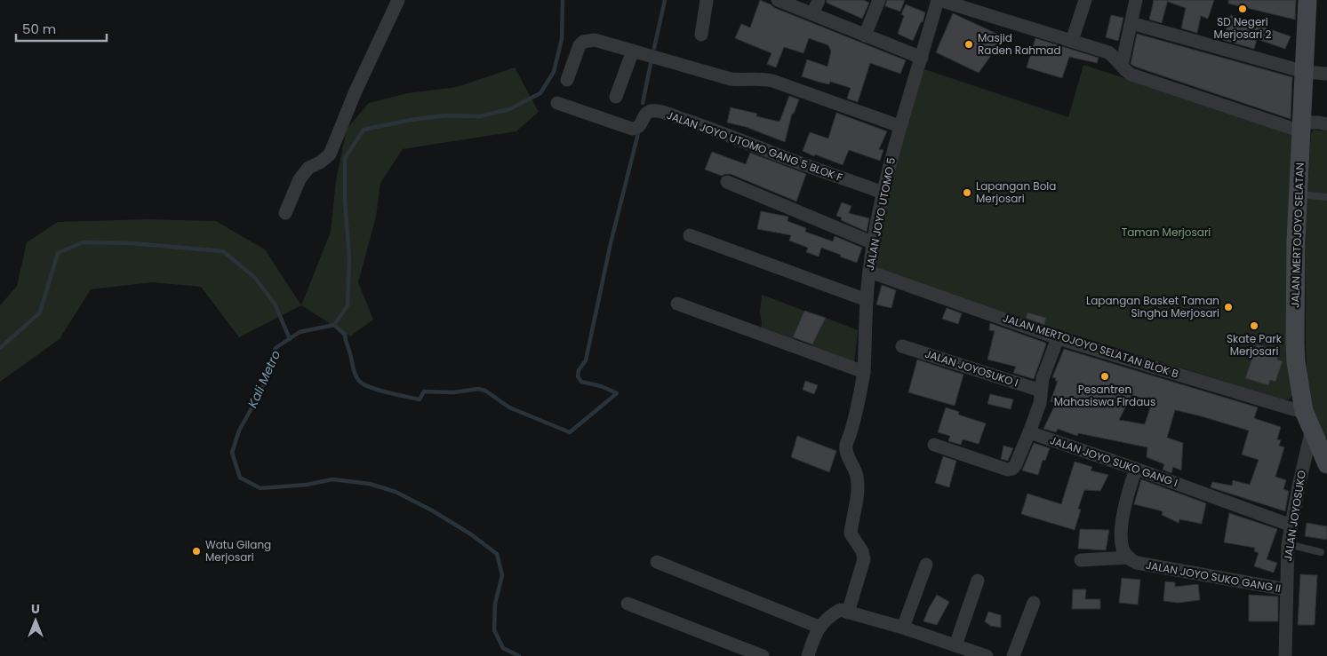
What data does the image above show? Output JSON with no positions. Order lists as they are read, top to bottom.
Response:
{
  "streets": {
    "main road": ["JALAN MERTOJOYO SELATAN"],
    "street": [
      "JALAN JOYO UTOMO GANG 5 BLOK F",
      "JALAN JOYO UTOMO 5",
      "JALAN MERTOJOYO SELATAN BLOK B",
      "JALAN JOYOSUKO I",
      "JALAN JOYO SUKO GANG I",
      "JALAN JOYOSUKO",
      "JALAN JOYO SUKO GANG II"
    ]
  },
  "crossings": [
    ["JALAN JOYO UTOMO GANG 5 BLOK F", "JALAN JOYO UTOMO 5"],
    ["JALAN JOYO UTOMO 5", "JALAN MERTOJOYO SELATAN BLOK B"],
    ["JALAN MERTOJOYO SELATAN", "JALAN MERTOJOYO SELATAN BLOK B"],
    ["JALAN MERTOJOYO SELATAN", "JALAN JOYOSUKO"],
    ["JALAN JOYO SUKO GANG I", "JALAN JOYOSUKO"],
    ["JALAN JOYOSUKO", "JALAN JOYO SUKO GANG II"]
  ],
  "water": ["Kali Metro"],
  "parks": ["Taman Merjosari"],
  "places": [
    "SD Negeri Merjosari 2",
    "Masjid Raden Rahmad",
    "Lapangan Bola Merjosari",
    "Lapangan Basket Taman Singha Merjosari",
    "Skate Park Merjosari",
    "Pesantren Mahasiswa Firdaus",
    "Watu Gilang Merjosari"
  ],
  "scale_bar": "50 m",
  "north": "top"
}
